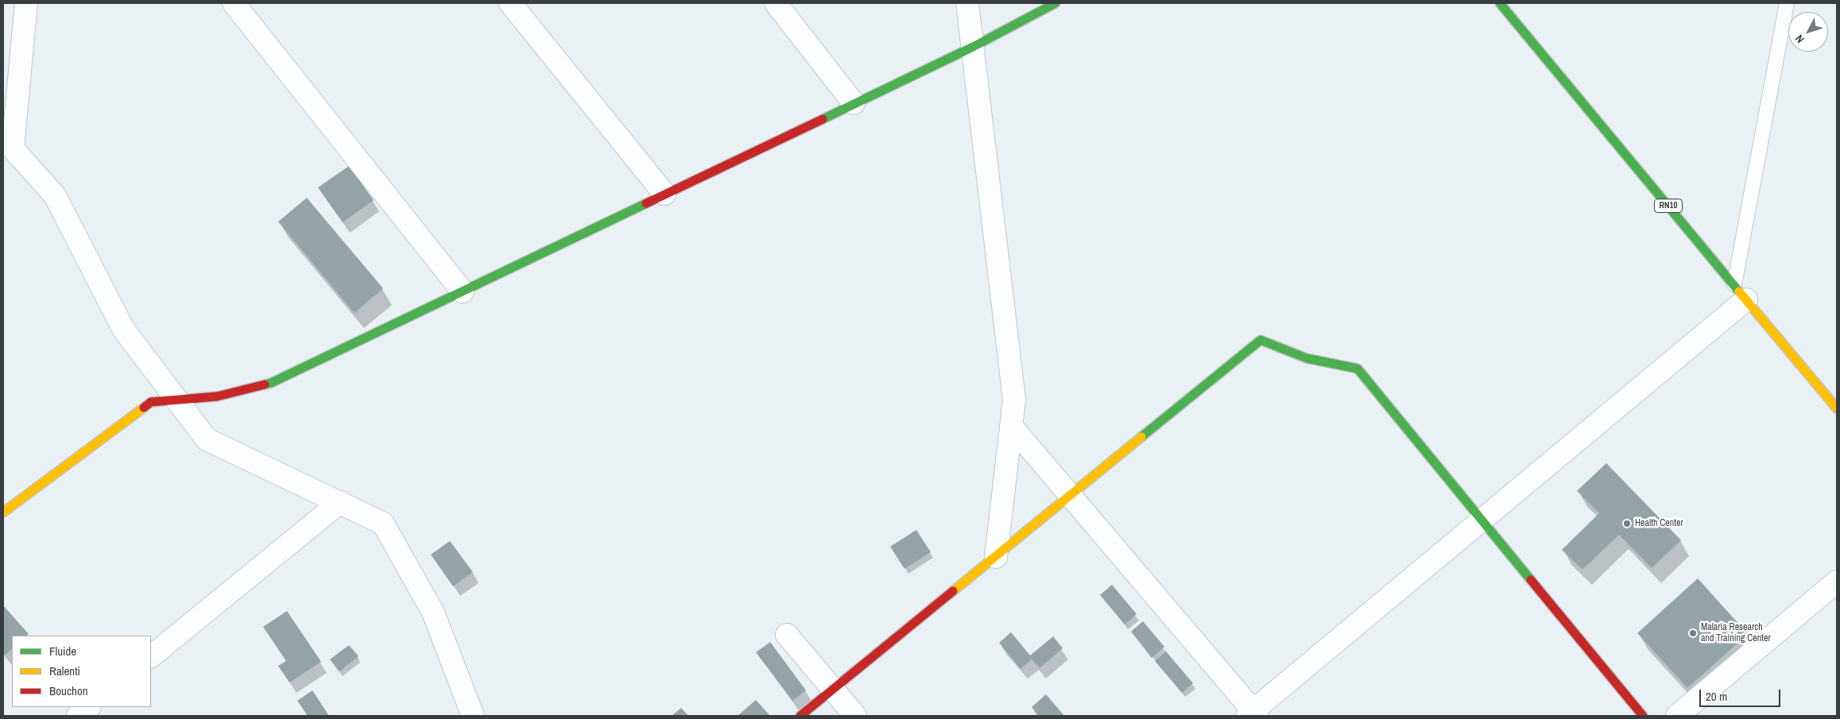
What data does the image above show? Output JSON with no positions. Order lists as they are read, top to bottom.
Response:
{
  "streets": {
    "main road": ["RN10"]
  },
  "places": ["Health Center", "Malaria Research and Training Center"],
  "legend": ["Fluide", "Ralenti", "Bouchon"],
  "scale_bar": "20 m",
  "north": "bottom left"
}
